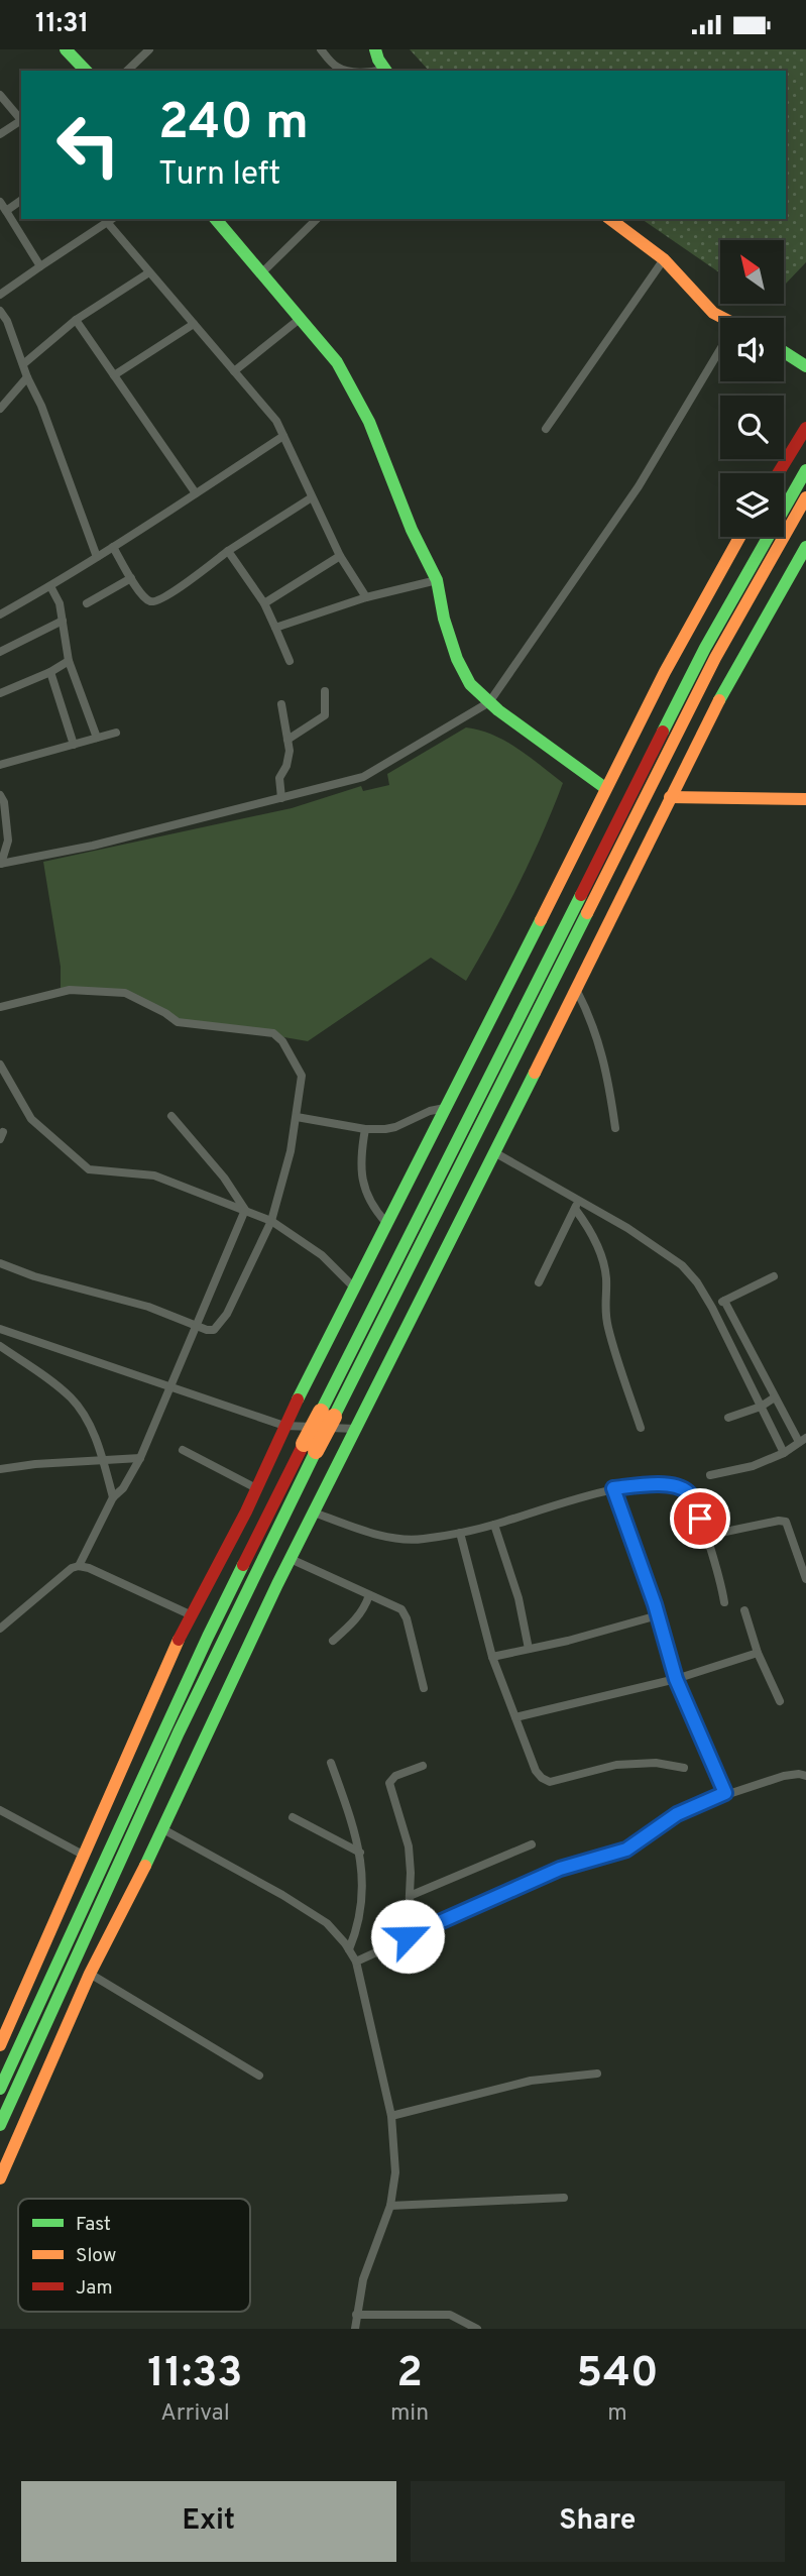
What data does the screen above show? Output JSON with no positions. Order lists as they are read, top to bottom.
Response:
{
  "legend": ["Fast", "Slow", "Jam"],
  "north": "top left",
  "page": {
    "status": "11:31",
    "turn": ["240 m", "Turn left"],
    "eta": [
      "11:33",
      "Arrival",
      "2",
      "min",
      "540",
      "m"
    ],
    "buttons": ["Exit", "Share"]
  }
}
